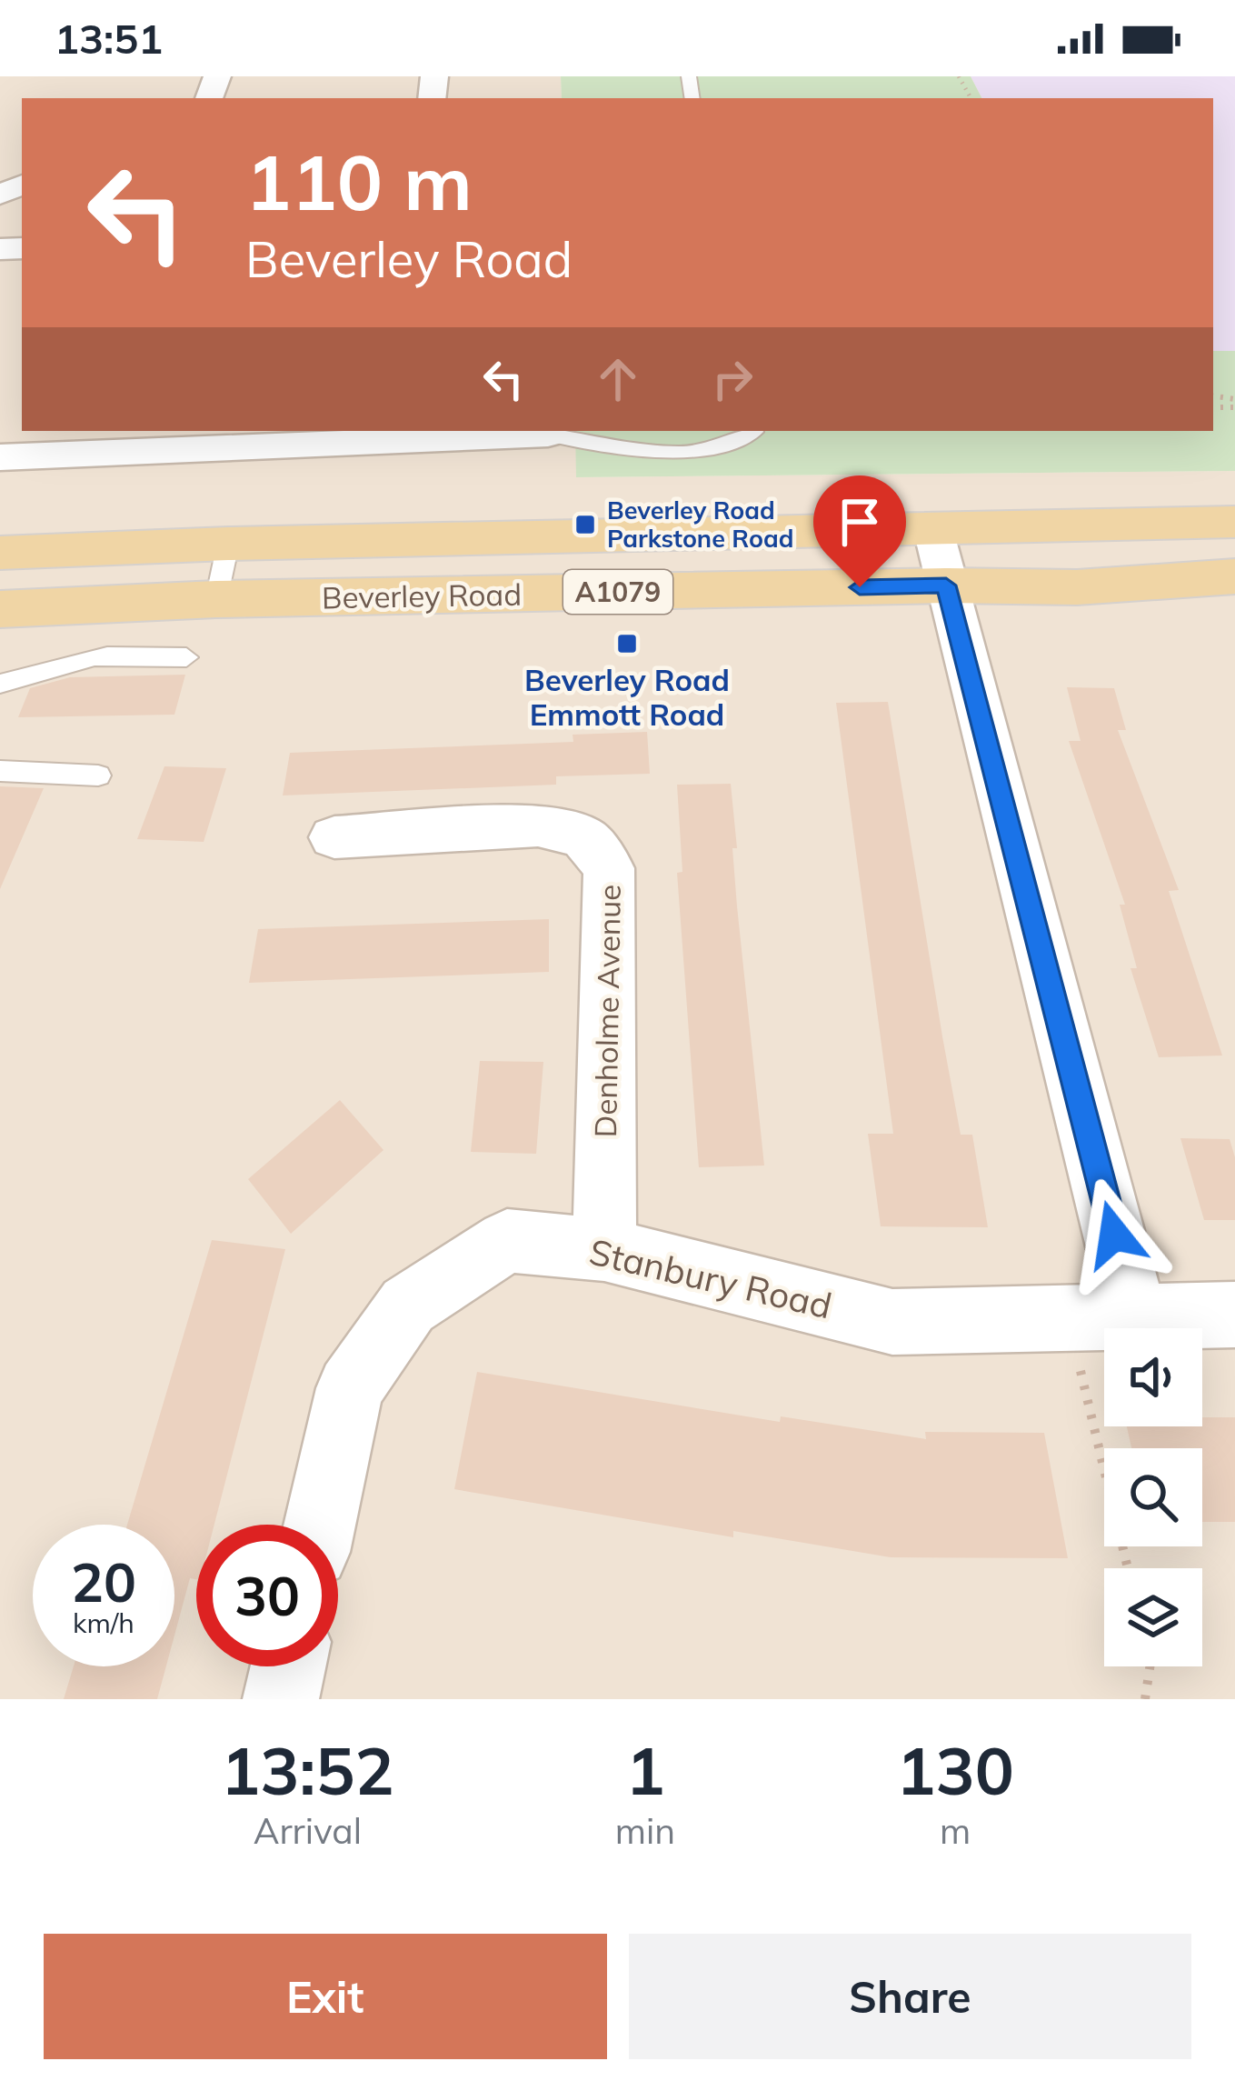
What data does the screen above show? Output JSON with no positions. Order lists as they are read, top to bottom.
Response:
{
  "streets": {
    "main road": ["A1079", "Beverley Road"],
    "street": ["Denholme Avenue", "Stanbury Road"]
  },
  "crossings": [
    ["Denholme Avenue", "Stanbury Road"]
  ],
  "places": {
    "transit": ["Beverley Road Parkstone Road", "Beverley Road Emmott Road"]
  },
  "page": {
    "status": "13:51",
    "turn": ["110 m", "Beverley Road"],
    "speed": "20 km/h",
    "limit": "30",
    "eta": [
      "13:52",
      "Arrival",
      "1",
      "min",
      "130",
      "m"
    ],
    "buttons": ["Exit", "Share"]
  }
}
